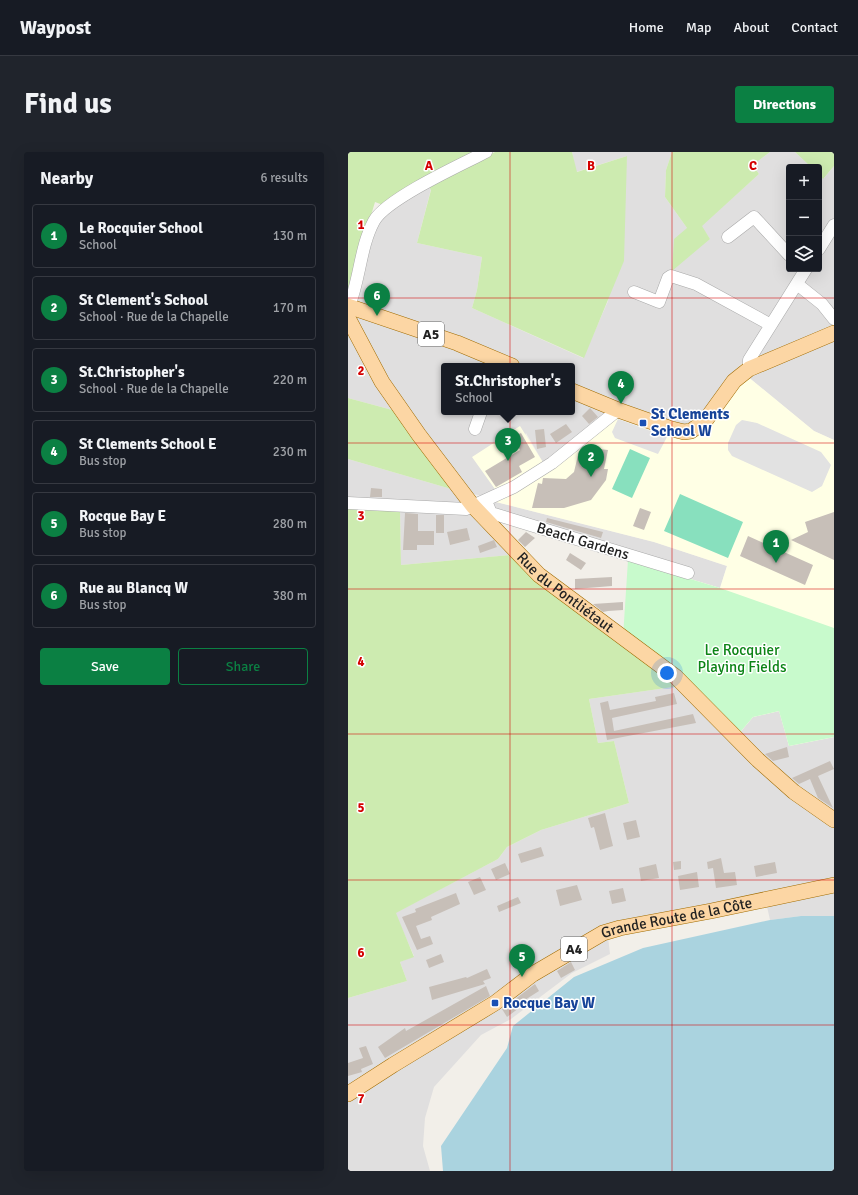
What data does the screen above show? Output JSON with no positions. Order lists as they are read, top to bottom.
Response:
{
  "streets": {
    "main road": [
      "A5",
      "Rue du Pontliétaut",
      "Grande Route de la Côte",
      "A4"
    ],
    "street": ["Beach Gardens"]
  },
  "crossings": [
    ["A5", "Rue du Pontliétaut"],
    ["Beach Gardens", "Rue du Pontliétaut"]
  ],
  "parks": ["Le Rocquier Playing Fields"],
  "places": {
    "transit": ["St Clements School W", "Rocque Bay W"]
  },
  "page": {
    "header": "Waypost",
    "nav": [
      "Home",
      "Map",
      "About",
      "Contact"
    ],
    "buttons": [
      "Directions",
      ["Save", "Share"]
    ],
    "title": "Find us",
    "heading": ["Nearby", "6 results"],
    "map_buttons": ["+", "−"],
    "list": [
      {
        "mark": "1",
        "name": "Le Rocquier School",
        "note": "School",
        "value": "130 m"
      },
      {
        "mark": "2",
        "name": "St Clement's School",
        "note": "School · Rue de la Chapelle",
        "value": "170 m"
      },
      {
        "mark": "3",
        "name": "St.Christopher's",
        "note": "School · Rue de la Chapelle",
        "value": "220 m"
      },
      {
        "mark": "4",
        "name": "St Clements School E",
        "note": "Bus stop",
        "value": "230 m"
      },
      {
        "mark": "5",
        "name": "Rocque Bay E",
        "note": "Bus stop",
        "value": "280 m"
      },
      {
        "mark": "6",
        "name": "Rue au Blancq W",
        "note": "Bus stop",
        "value": "380 m"
      }
    ],
    "pins": [
      "6",
      "4",
      "3",
      "2",
      "1",
      "5"
    ],
    "popup": ["St.Christopher's", "School"]
  },
  "grid": {
    "columns": ["A", "B", "C"],
    "rows": [
      "1",
      "2",
      "3",
      "4",
      "5",
      "6",
      "7"
    ]
  }
}
